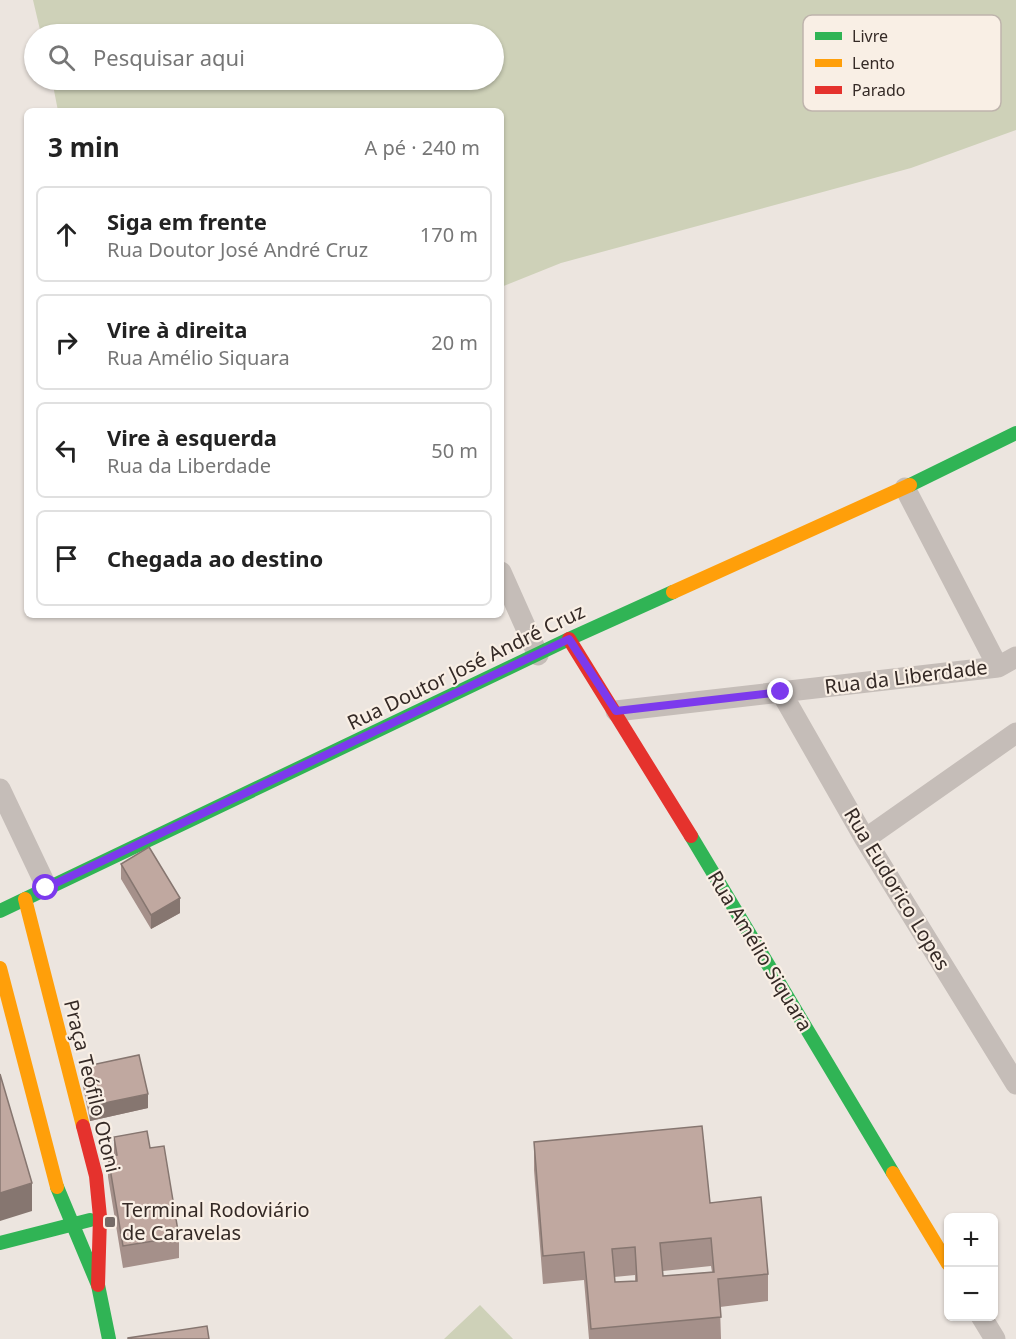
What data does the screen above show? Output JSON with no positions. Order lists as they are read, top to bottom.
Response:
{
  "streets": {
    "street": [
      "Rua Doutor José André Cruz",
      "Rua da Liberdade",
      "Rua Eudorico Lopes",
      "Rua Amélio Siquara",
      "Praça Teófilo Otoni"
    ]
  },
  "crossings": [
    ["Rua Doutor José André Cruz", "Rua Amélio Siquara"],
    ["Rua Doutor José André Cruz", "Praça Teófilo Otoni"],
    ["Rua da Liberdade", "Rua Eudorico Lopes"],
    ["Rua da Liberdade", "Rua Amélio Siquara"]
  ],
  "places": {
    "transit": ["Terminal Rodoviário de Caravelas"]
  },
  "legend": ["Livre", "Lento", "Parado"],
  "page": {
    "search": "Pesquisar aqui",
    "heading": ["3 min", "A pé · 240 m"],
    "list": [
      ["Siga em frente", "Rua Doutor José André Cruz", "170 m"],
      ["Vire à direita", "Rua Amélio Siquara", "20 m"],
      ["Vire à esquerda", "Rua da Liberdade", "50 m"],
      "Chegada ao destino"
    ],
    "map_buttons": ["+", "−"]
  }
}
